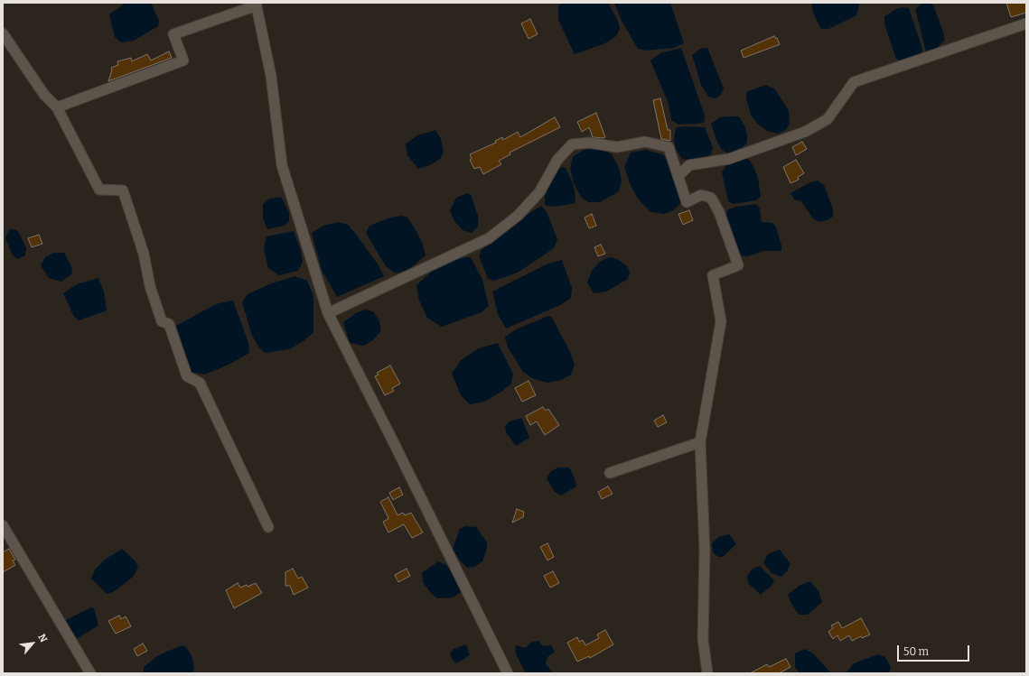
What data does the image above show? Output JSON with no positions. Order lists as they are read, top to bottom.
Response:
{
  "scale_bar": "50 m",
  "north": "top right"
}
